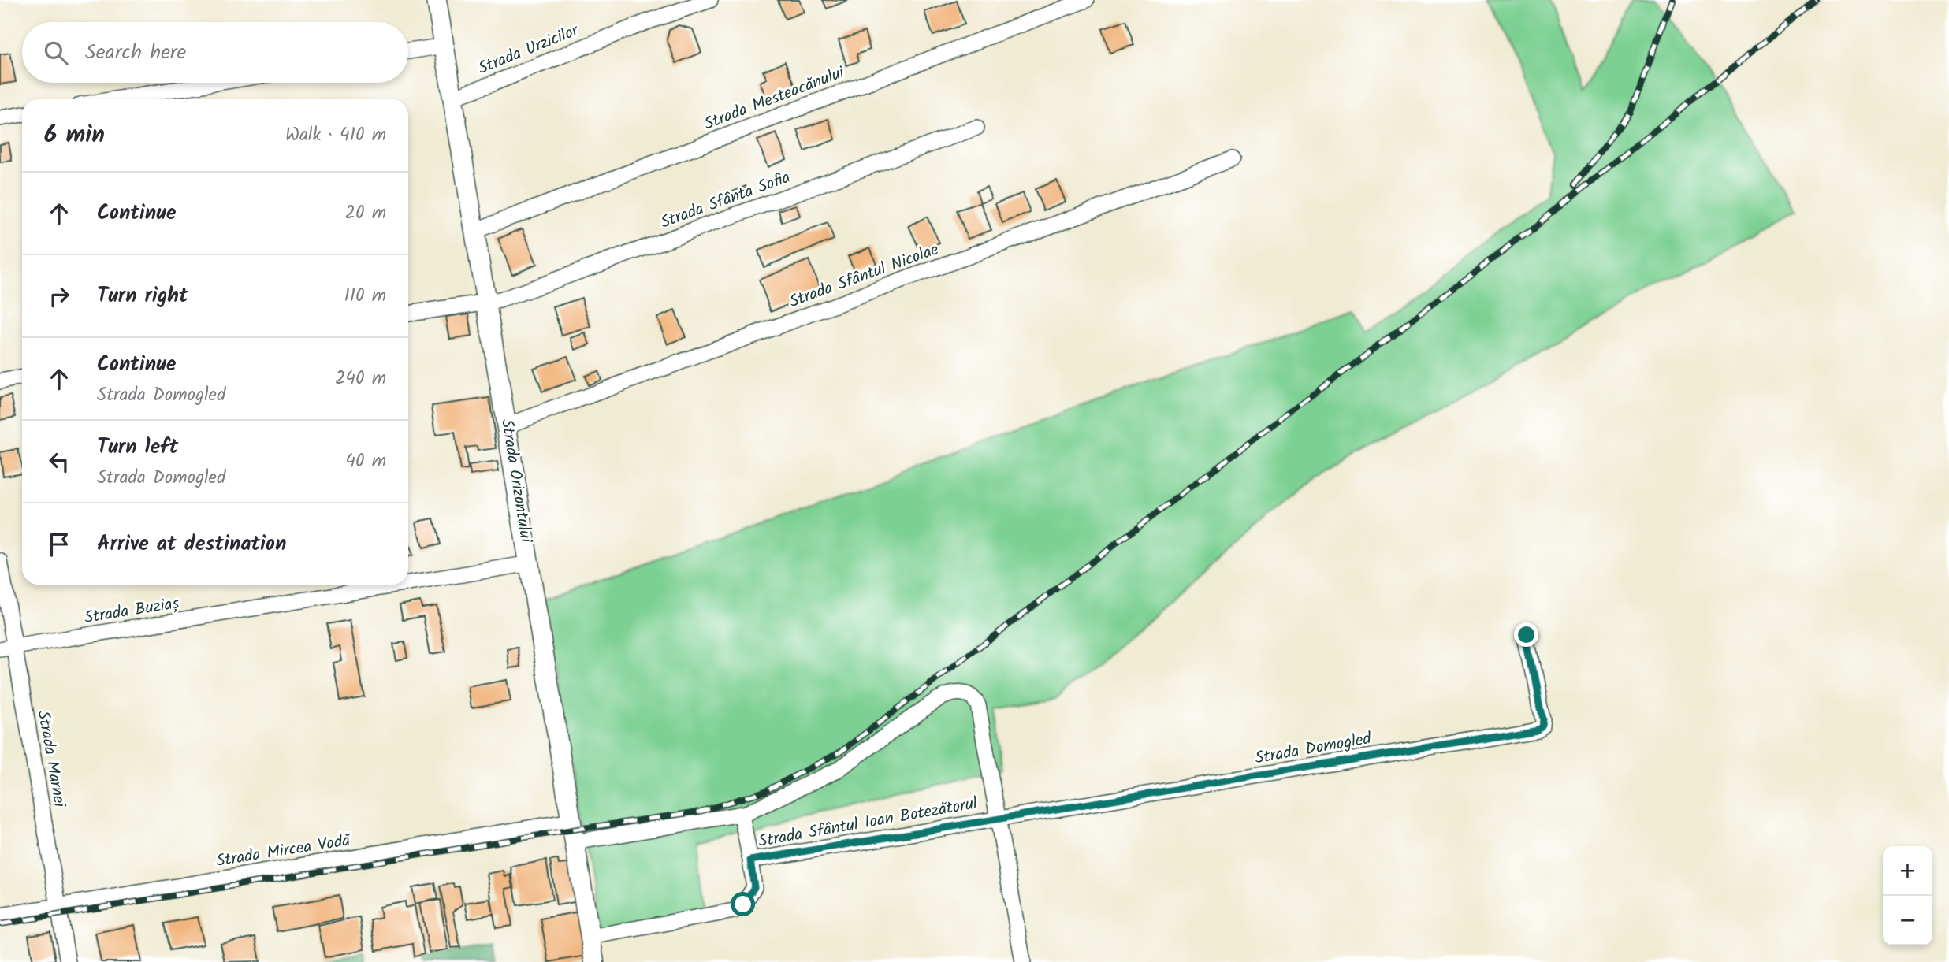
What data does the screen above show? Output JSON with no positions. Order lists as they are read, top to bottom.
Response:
{
  "streets": {
    "street": [
      "Strada Urzicilor",
      "Strada Mesteacănului",
      "Strada Sfânta Sofia",
      "Strada Sfântul Nicolae",
      "Strada Orizontului",
      "Strada Buziaș",
      "Strada Domogled",
      "Strada Marnei",
      "Strada Sfântul Ioan Botezătorul",
      "Strada Mircea Vodă"
    ]
  },
  "crossings": [
    ["Strada Urzicilor", "Strada Orizontului"],
    ["Strada Mesteacănului", "Strada Orizontului"],
    ["Strada Sfânta Sofia", "Strada Orizontului"],
    ["Strada Sfântul Nicolae", "Strada Orizontului"],
    ["Strada Orizontului", "Strada Buziaș"],
    ["Strada Orizontului", "Strada Sfântul Ioan Botezătorul"],
    ["Strada Orizontului", "Strada Mircea Vodă"],
    ["Strada Buziaș", "Strada Marnei"],
    ["Strada Domogled", "Strada Sfântul Ioan Botezătorul"],
    ["Strada Marnei", "Strada Mircea Vodă"]
  ],
  "page": {
    "search": "Search here",
    "heading": ["6 min", "Walk · 410 m"],
    "list": [
      ["Continue", "20 m"],
      ["Turn right", "110 m"],
      ["Continue", "Strada Domogled", "240 m"],
      ["Turn left", "Strada Domogled", "40 m"],
      "Arrive at destination"
    ],
    "map_buttons": ["+", "−"]
  }
}
